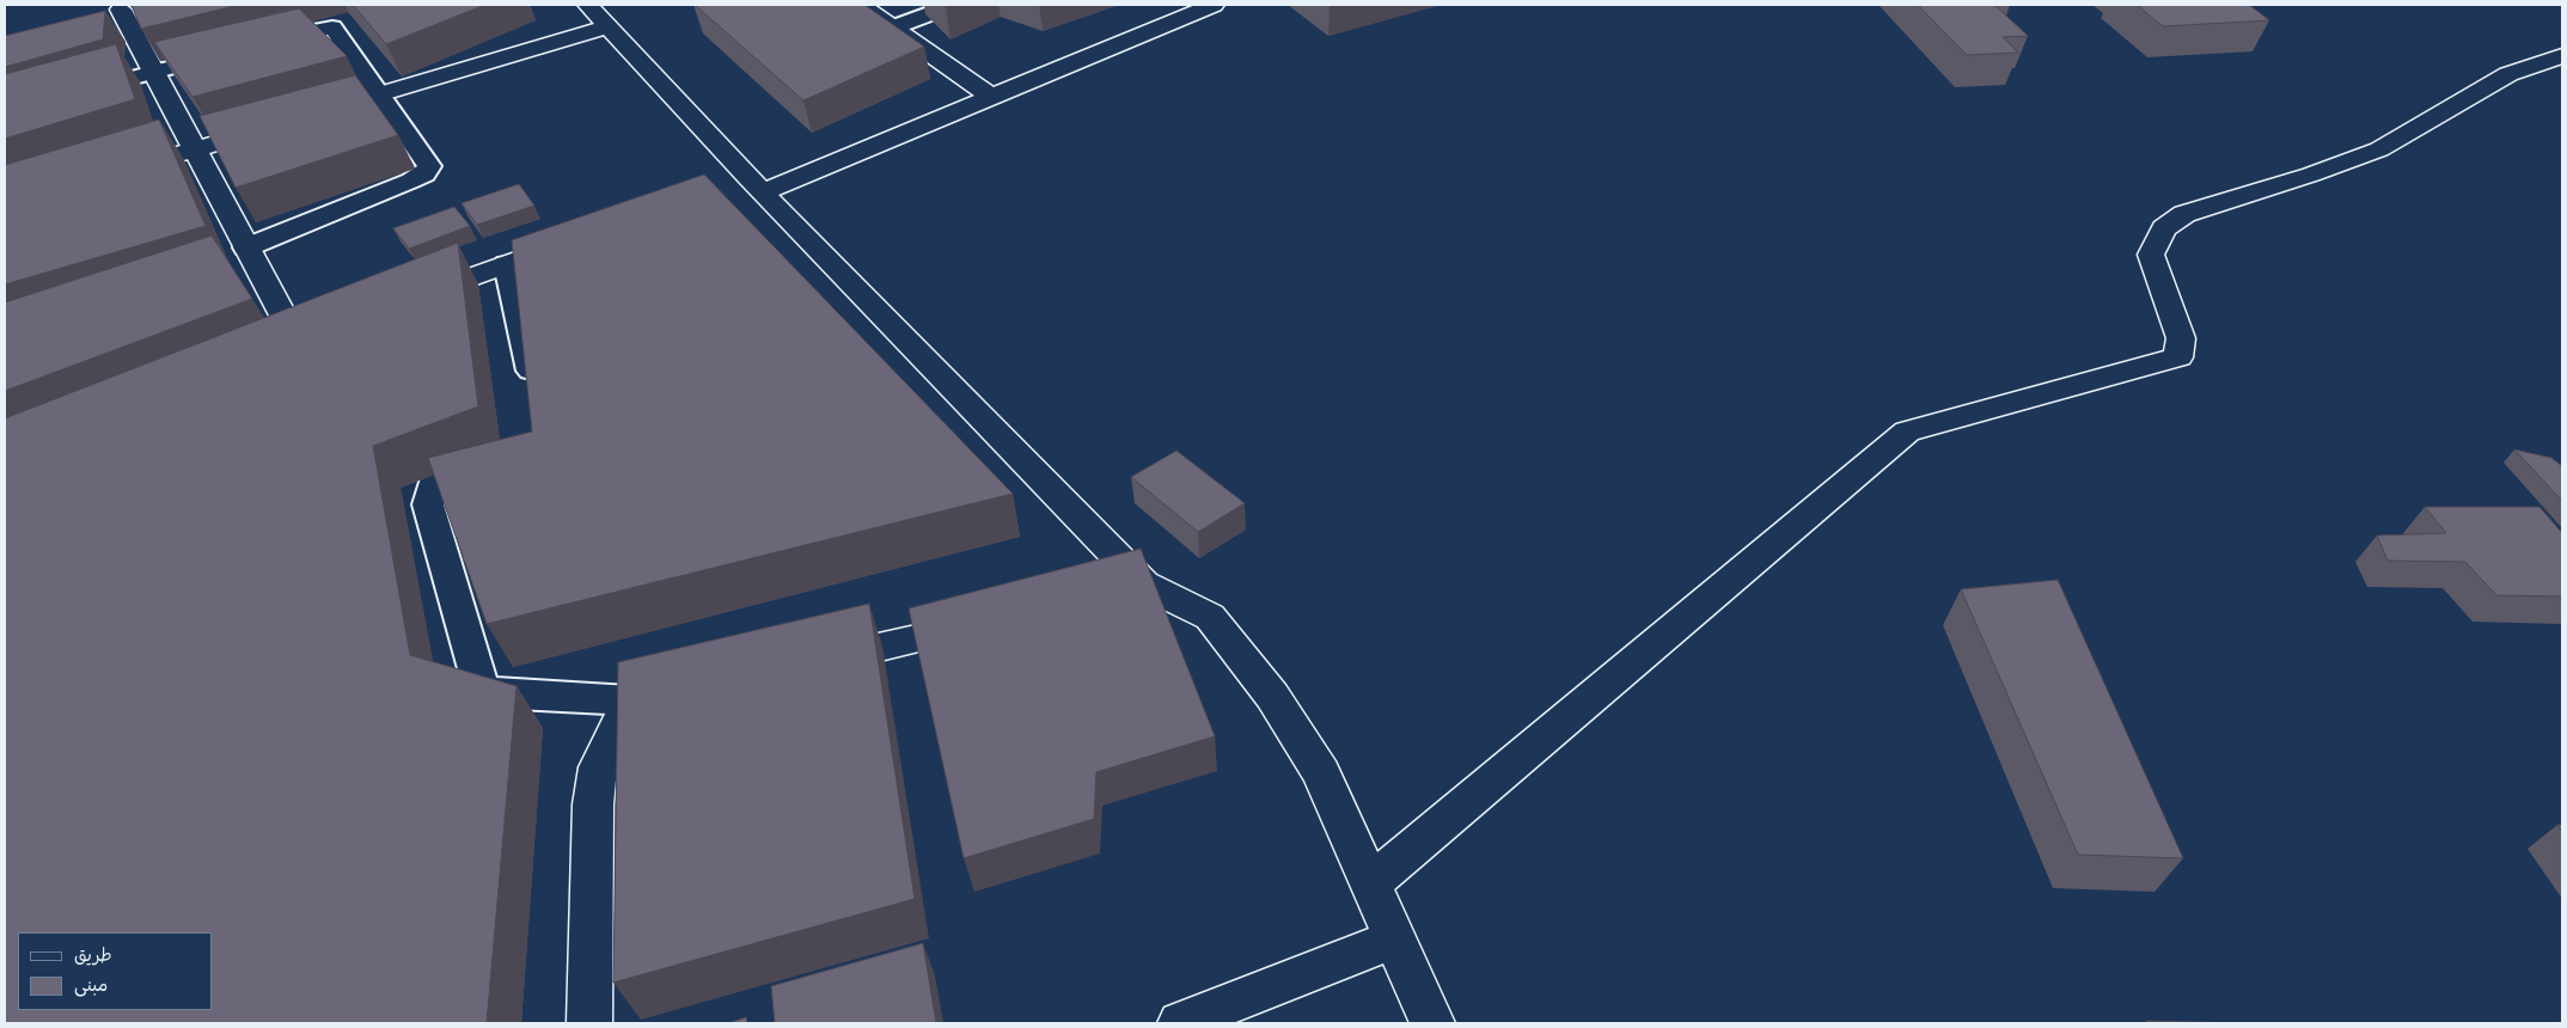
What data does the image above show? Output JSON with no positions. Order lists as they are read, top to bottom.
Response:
{
  "legend": ["طريق", "مبنى"]
}
